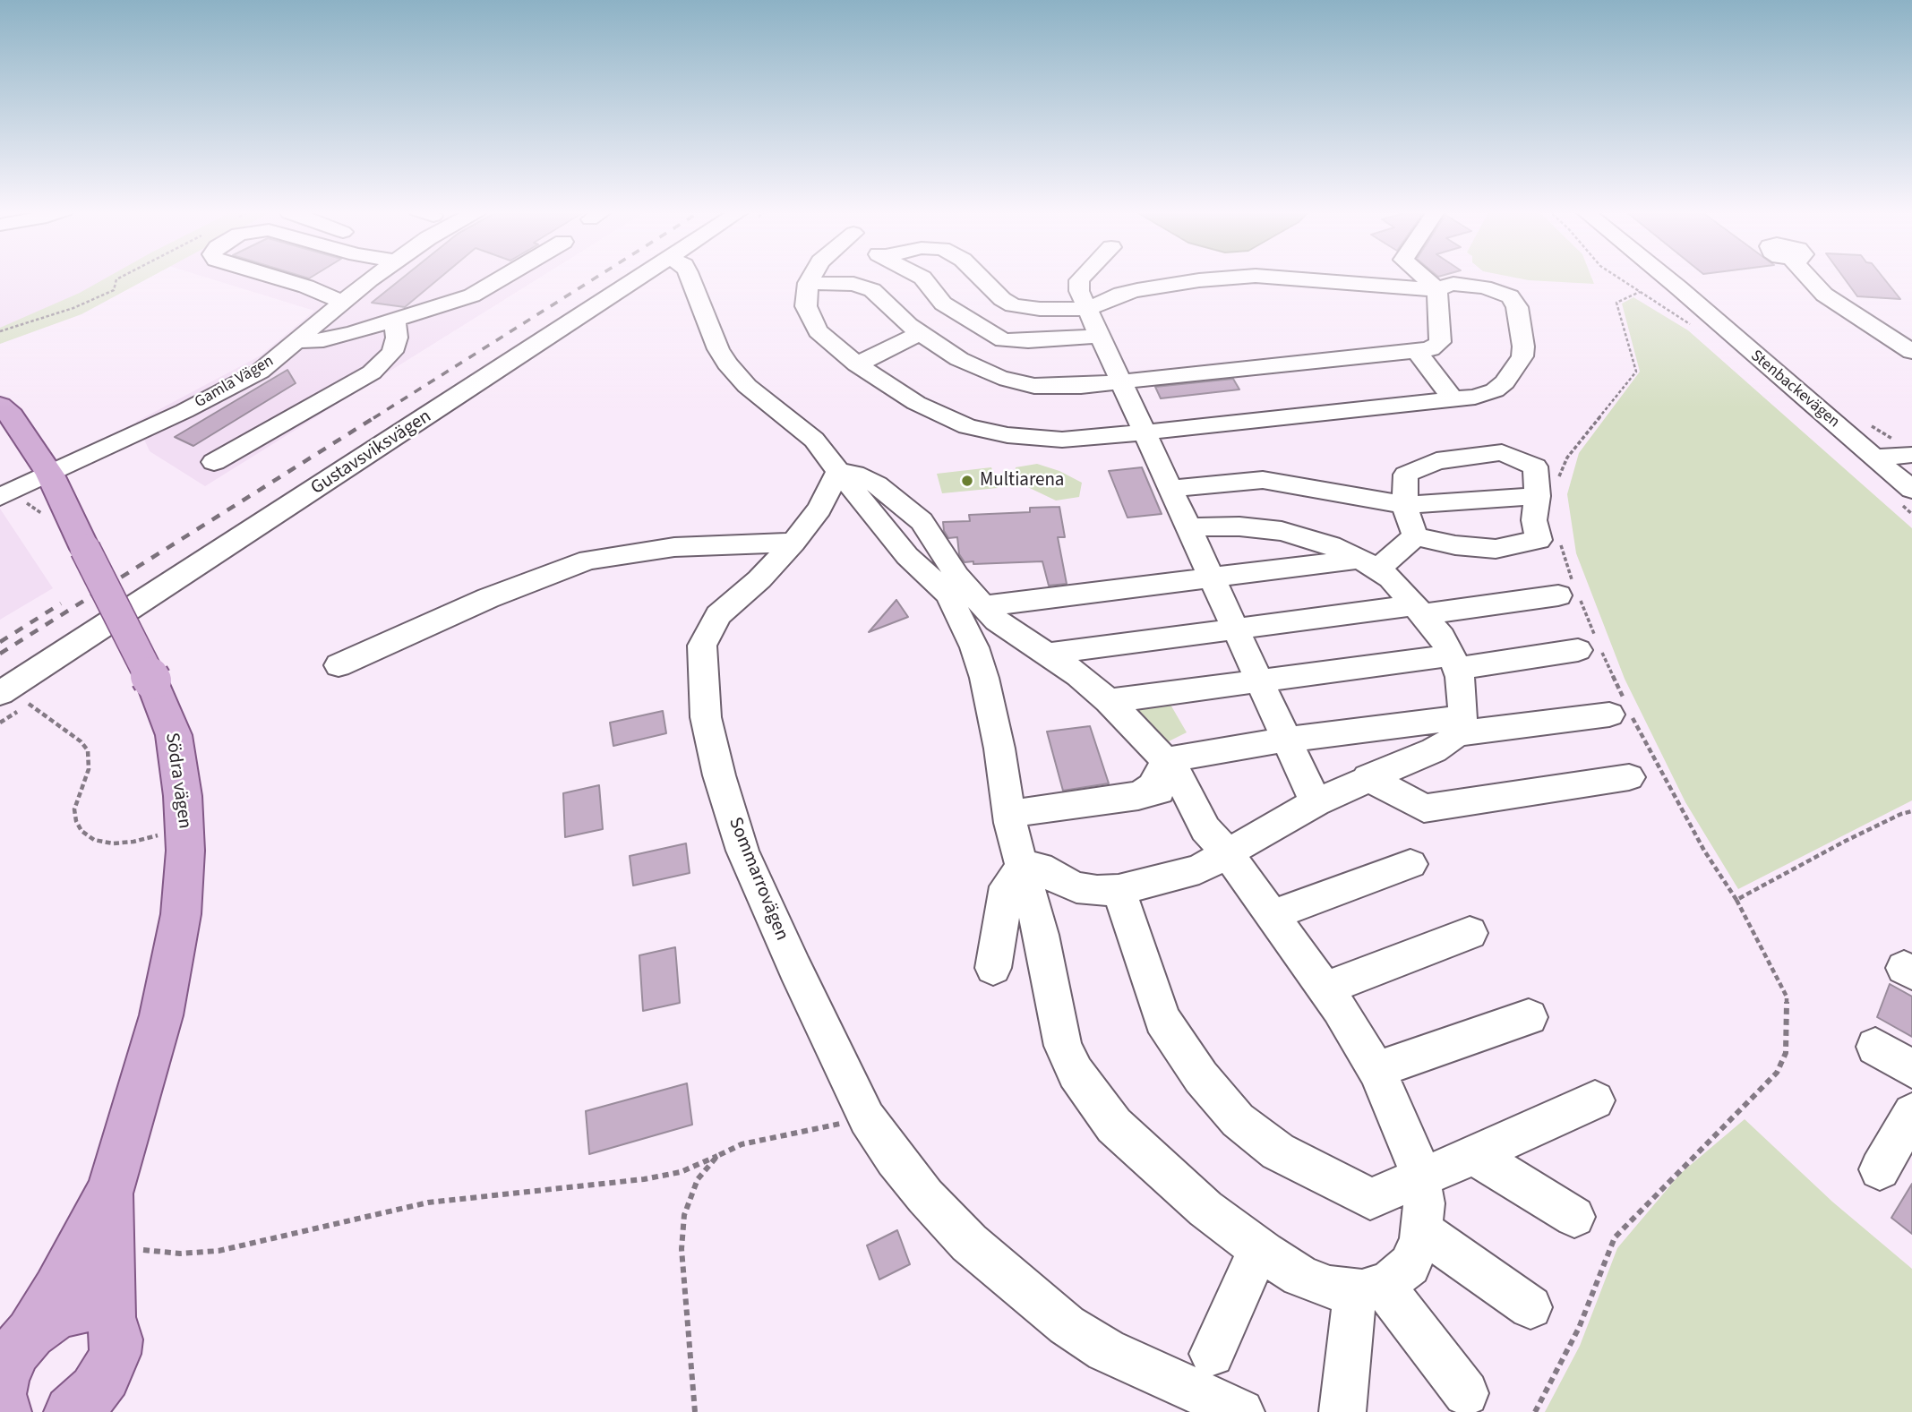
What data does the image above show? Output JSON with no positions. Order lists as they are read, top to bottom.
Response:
{
  "streets": {
    "main road": ["Södra vägen"],
    "street": [
      "Gamla Vägen",
      "Stenbackevägen",
      "Gustavsviksvägen",
      "Sommarrovägen"
    ]
  },
  "crossings": [
    ["Gamla Vägen", "Södra vägen"]
  ],
  "places": ["Multiarena"]
}
